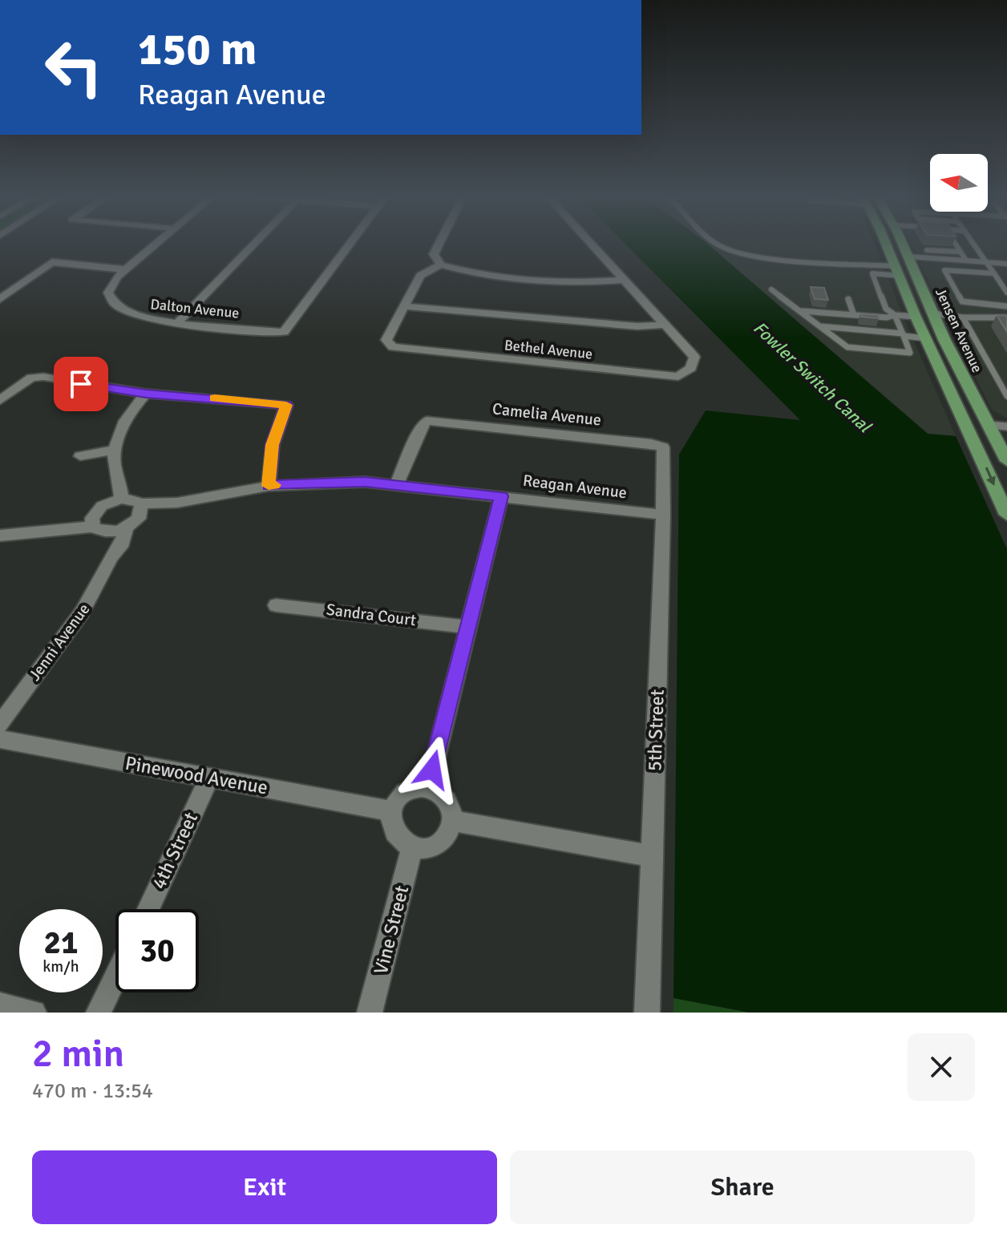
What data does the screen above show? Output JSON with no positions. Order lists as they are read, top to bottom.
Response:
{
  "streets": {
    "main road": ["Jensen Avenue"],
    "street": [
      "Dalton Avenue",
      "Bethel Avenue",
      "Camelia Avenue",
      "Reagan Avenue",
      "Sandra Court",
      "Jenni Avenue",
      "5th Street",
      "Pinewood Avenue",
      "4th Street",
      "Vine Street"
    ]
  },
  "crossings": [
    ["Camelia Avenue", "Reagan Avenue"],
    ["Camelia Avenue", "5th Street"],
    ["Reagan Avenue", "5th Street"],
    ["Pinewood Avenue", "4th Street"],
    ["Pinewood Avenue", "Vine Street"]
  ],
  "water": ["Fowler Switch Canal"],
  "north": "left",
  "page": {
    "turn": ["150 m", "Reagan Avenue"],
    "speed": "21 km/h",
    "limit": "30",
    "heading": ["2 min", "470 m · 13:54"],
    "buttons": ["Exit", "Share"]
  }
}
